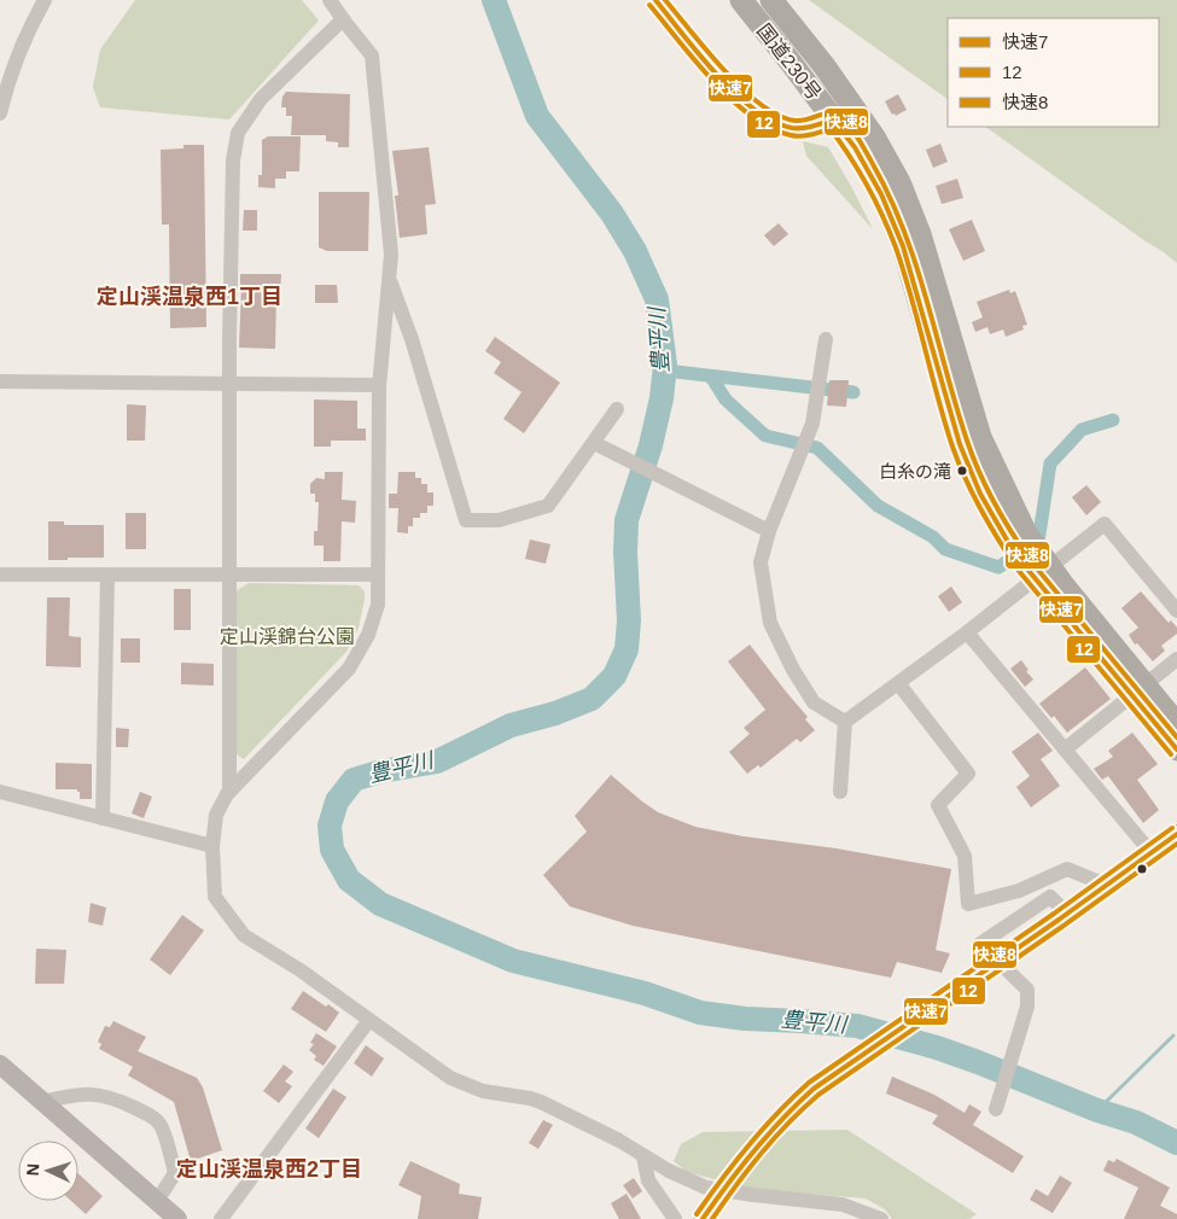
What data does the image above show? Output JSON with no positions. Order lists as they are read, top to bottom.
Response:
{
  "streets": {
    "highway": ["国道230号"]
  },
  "districts": ["定山渓温泉西1丁目", "定山渓温泉西2丁目"],
  "water": ["豊平川"],
  "parks": ["定山渓錦台公園"],
  "places": ["白糸の滝"],
  "lines": ["transit line 快速7", "transit line 快速8", "transit line 12"],
  "legend": ["快速7", "12", "快速8"],
  "north": "left"
}
